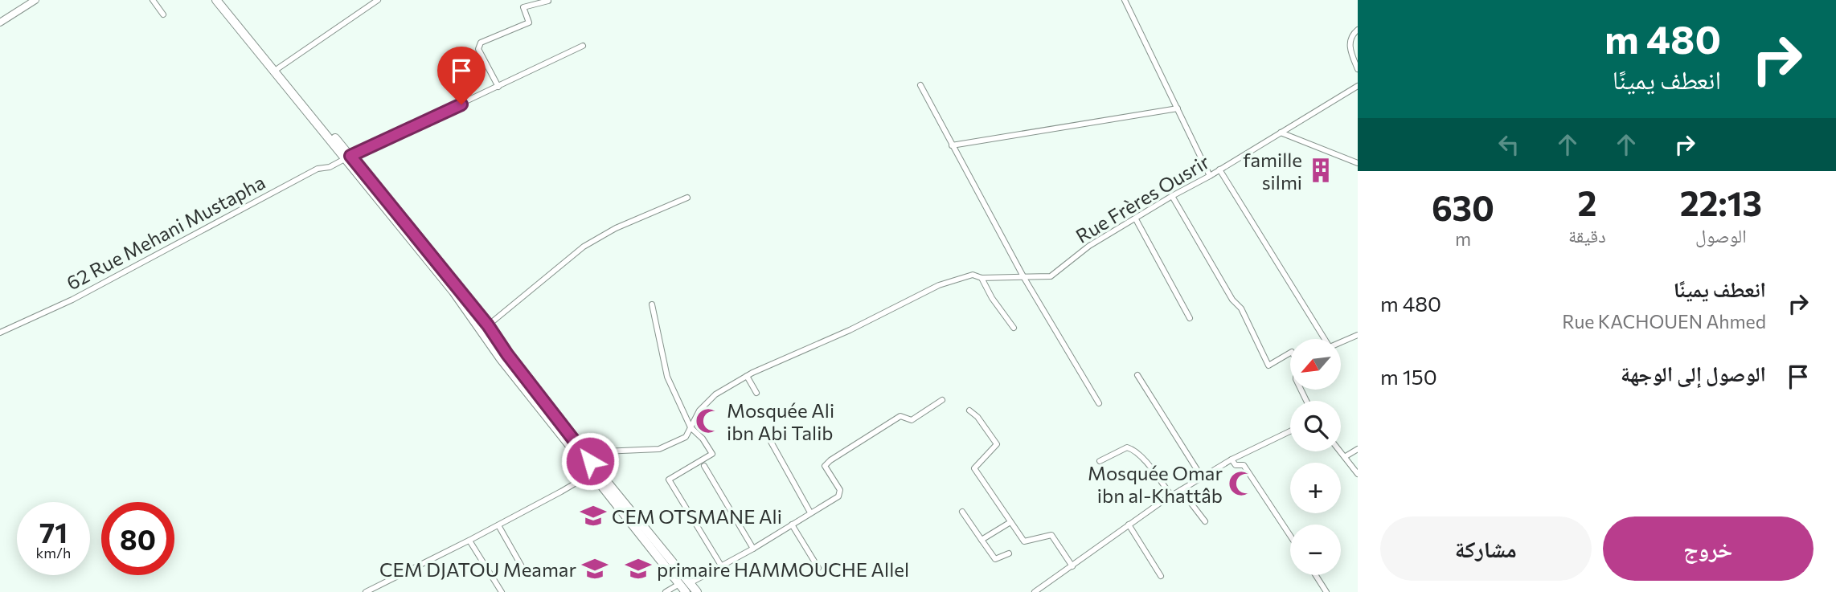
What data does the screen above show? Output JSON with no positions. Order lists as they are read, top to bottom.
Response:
{
  "streets": {
    "street": ["Rue Frères Ousrir", "62 Rue Mehani Mustapha"]
  },
  "places": {
    "building": ["famille silmi"],
    "mosque": ["Mosquée Ali ibn Abi Talib", "Mosquée Omar ibn al-Khattâb"],
    "school or university": ["CEM OTSMANE Ali", "CEM DJATOU Meamar", "primaire HAMMOUCHE Allel"]
  },
  "north": "bottom left",
  "page": {
    "turn": ["480 m", "انعطف يمينًا"],
    "eta": [
      "22:13",
      "الوصول",
      "2",
      "دقيقة",
      "630",
      "m"
    ],
    "list": [
      {
        "name": "انعطف يمينًا",
        "note": "Rue KACHOUEN Ahmed",
        "value": "480 m"
      },
      {
        "name": "الوصول إلى الوجهة",
        "value": "150 m"
      }
    ],
    "map_buttons": ["+", "−"],
    "speed": "71 km/h",
    "limit": "80",
    "buttons": ["خروج", "مشاركة"]
  }
}
